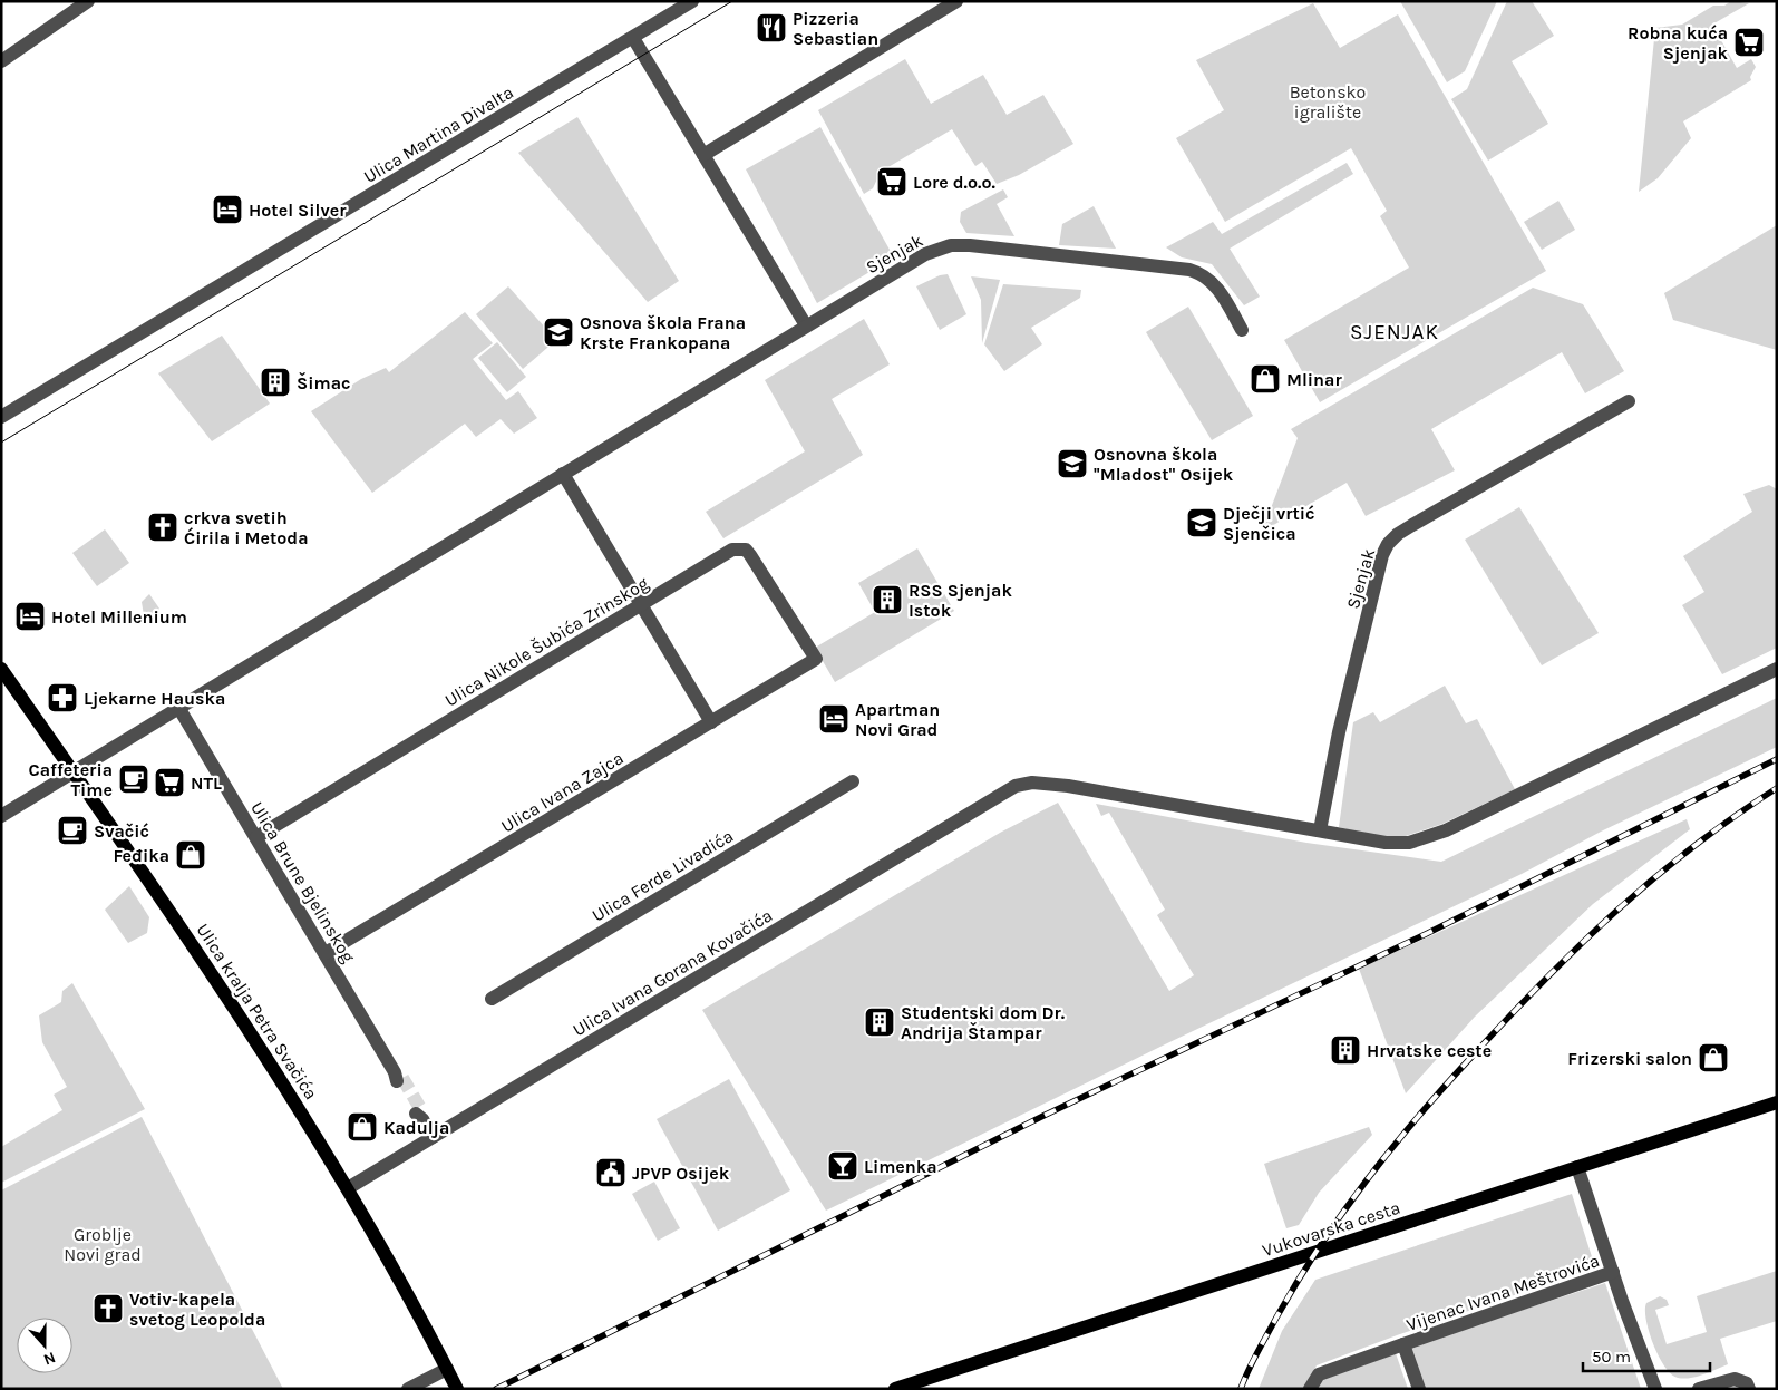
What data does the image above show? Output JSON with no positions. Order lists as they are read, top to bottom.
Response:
{
  "streets": {
    "main road": ["Ulica kralja Petra Svačića", "Vukovarska cesta"],
    "street": [
      "Ulica Martina Divalta",
      "Sjenjak",
      "Ulica Nikole Šubića Zrinskog",
      "Ulica Ivana Zajca",
      "Ulica Ferde Livadića",
      "Ulica Brune Bjelinskog",
      "Ulica Ivana Gorana Kovačića",
      "Vijenac Ivana Meštrovića"
    ]
  },
  "crossings": [
    ["Sjenjak", "Ulica Brune Bjelinskog"],
    ["Sjenjak", "Ulica Ivana Gorana Kovačića"],
    ["Sjenjak", "Ulica kralja Petra Svačića"],
    ["Ulica Nikole Šubića Zrinskog", "Ulica Ivana Zajca"],
    ["Ulica Nikole Šubića Zrinskog", "Ulica Brune Bjelinskog"],
    ["Ulica Ivana Zajca", "Ulica Brune Bjelinskog"],
    ["Ulica Ivana Gorana Kovačića", "Ulica kralja Petra Svačića"],
    ["Vukovarska cesta", "Vijenac Ivana Meštrovića"]
  ],
  "districts": ["SJENJAK"],
  "parks": ["Betonsko igralište", "Groblje Novi grad"],
  "places": {
    "restaurant": ["Pizzeria Sebastian"],
    "supermarket": ["Robna kuća Sjenjak", "Lore d.o.o.", "NTL"],
    "hotel": ["Hotel Silver", "Hotel Millenium", "Apartman Novi Grad"],
    "school or university": ["Osnova škola Frana Krste Frankopana", "Osnovna škola ''Mladost'' Osijek", "Dječji vrtić Sjenčica"],
    "shop": [
      "Mlinar",
      "Feđika",
      "Frizerski salon",
      "Kadulja"
    ],
    "building": [
      "Šimac",
      "RSS Sjenjak Istok",
      "Studentski dom Dr. Andrija Štampar",
      "Hrvatske ceste"
    ],
    "church": ["crkva svetih Ćirila i Metoda", "Votiv-kapela svetog Leopolda"],
    "pharmacy": ["Ljekarne Hauska"],
    "cafe": ["Caffeteria Time", "Svačić"],
    "bar": ["Limenka"],
    "public building": ["JPVP Osijek"]
  },
  "scale_bar": "50 m",
  "north": "bottom"
}
